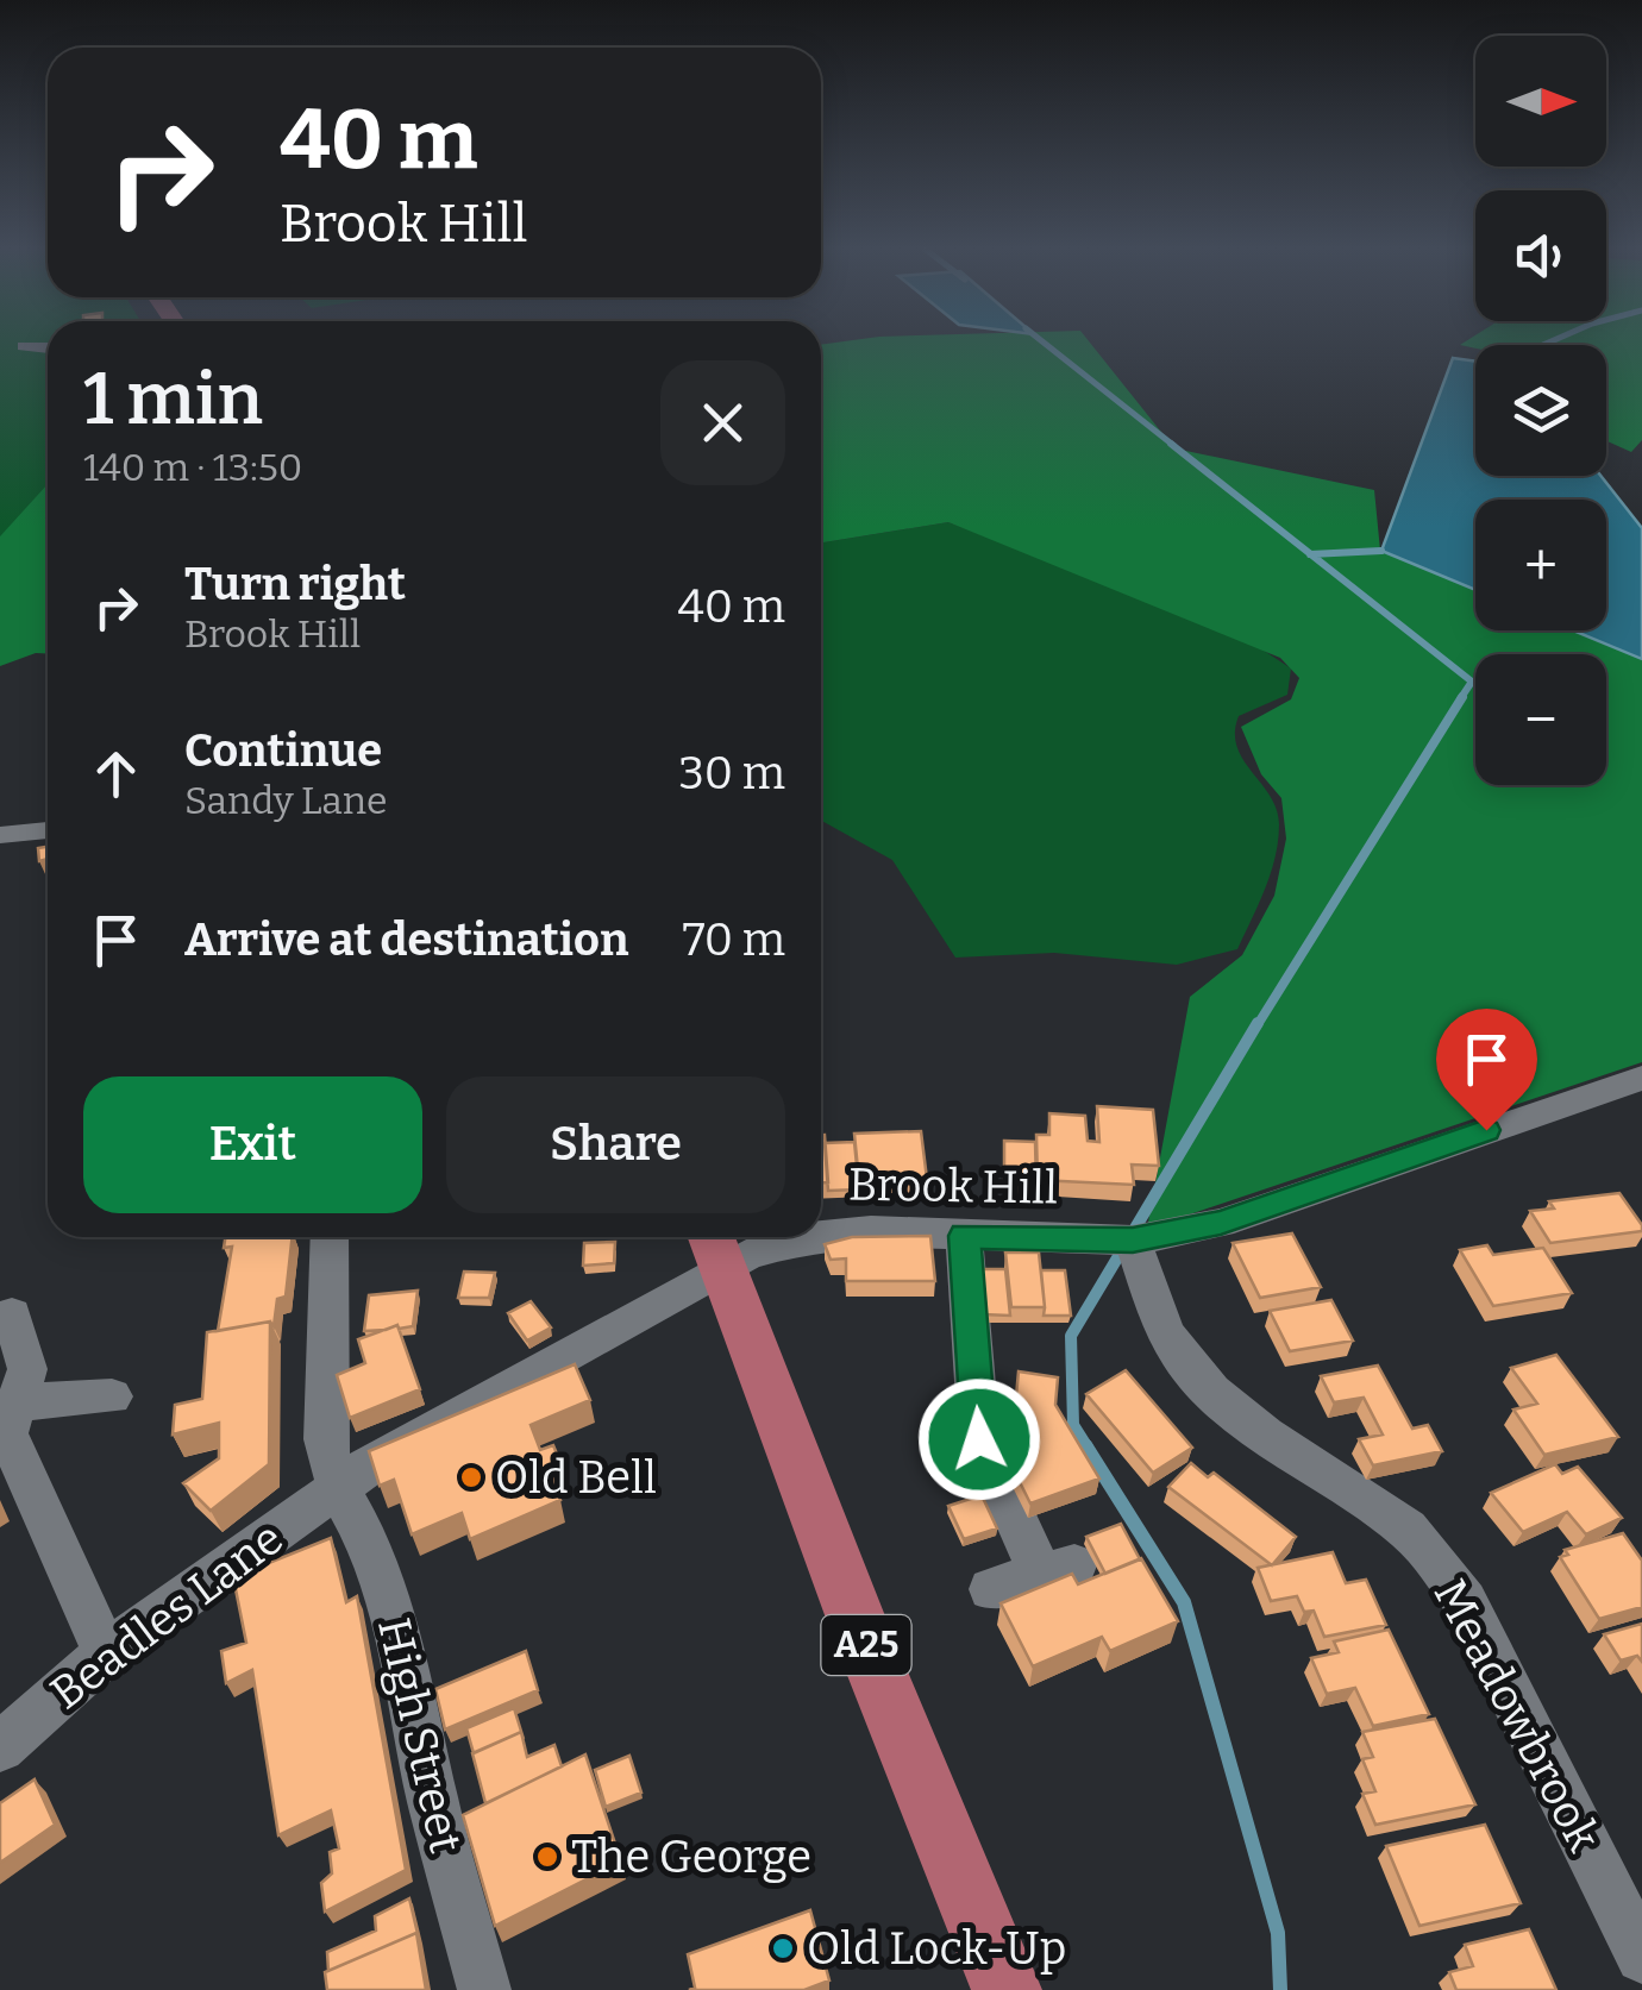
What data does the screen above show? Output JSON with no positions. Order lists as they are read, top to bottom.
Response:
{
  "streets": {
    "main road": ["A25"],
    "street": [
      "Brook Hill",
      "Beadles Lane",
      "Meadowbrook",
      "High Street"
    ]
  },
  "crossings": [
    ["Brook Hill", "Beadles Lane"],
    ["Brook Hill", "Meadowbrook"],
    ["Brook Hill", "High Street"],
    ["Beadles Lane", "High Street"]
  ],
  "places": ["Old Bell", "The George", "Old Lock-Up"],
  "north": "right",
  "page": {
    "map_buttons": ["+", "−"],
    "turn": ["40 m", "Brook Hill"],
    "heading": ["1 min", "140 m · 13:50"],
    "list": [
      {
        "name": "Turn right",
        "note": "Brook Hill",
        "value": "40 m"
      },
      {
        "name": "Continue",
        "note": "Sandy Lane",
        "value": "30 m"
      },
      {
        "name": "Arrive at destination",
        "value": "70 m"
      }
    ],
    "buttons": ["Exit", "Share"]
  }
}
